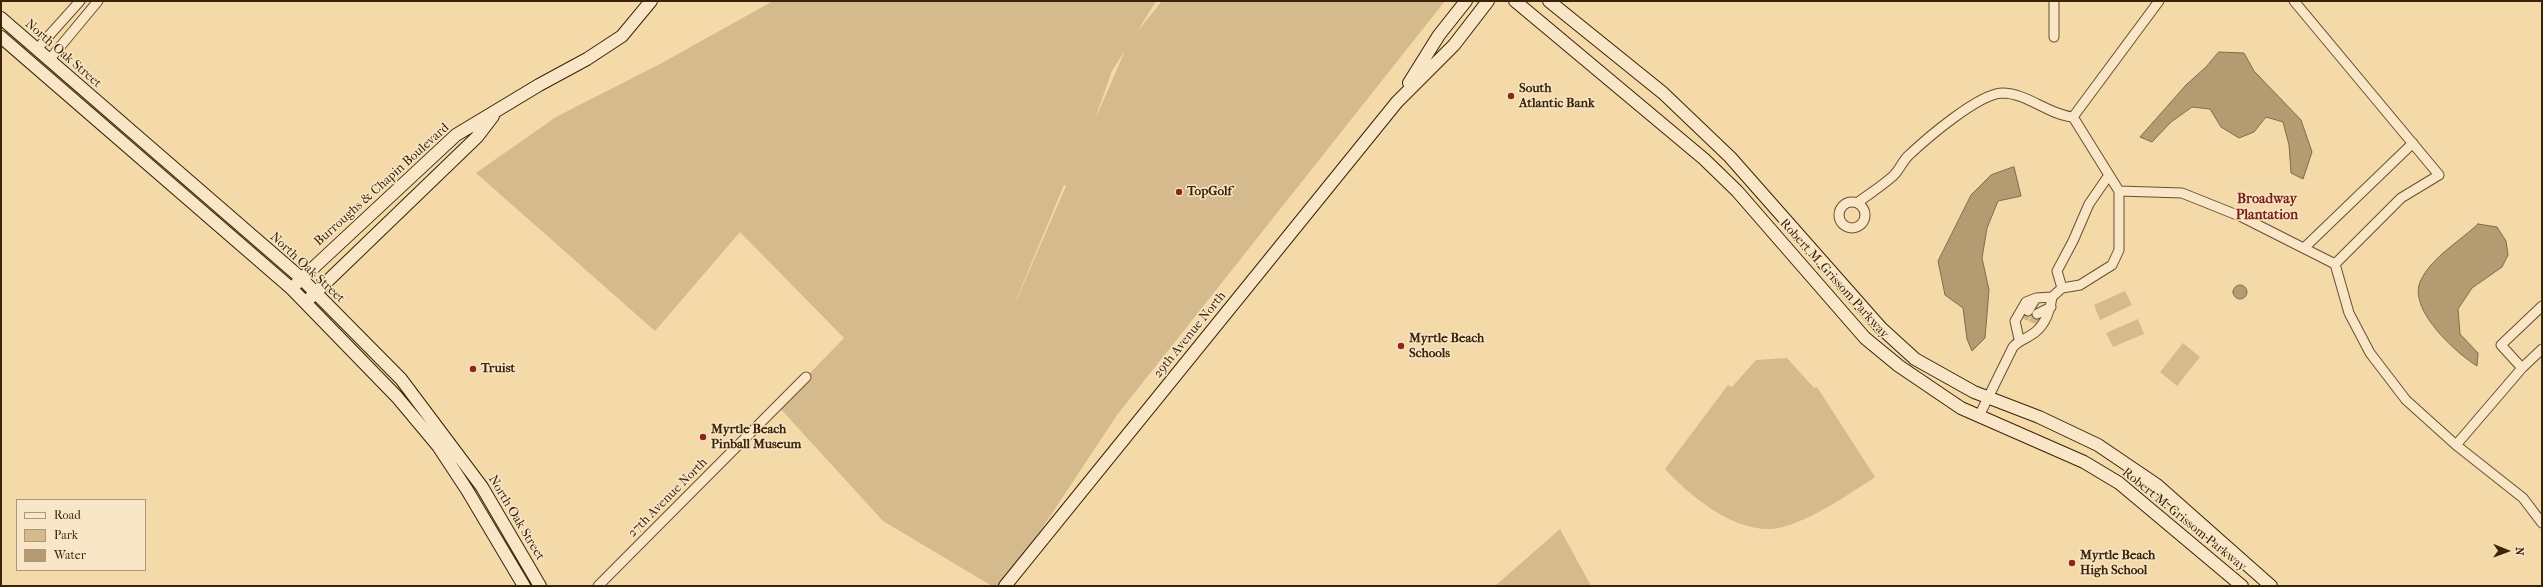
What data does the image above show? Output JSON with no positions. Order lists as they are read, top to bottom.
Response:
{
  "streets": {
    "main road": [
      "North Oak Street",
      "Burroughs & Chapin Boulevard",
      "Robert M. Grissom Parkway",
      "29th Avenue North"
    ],
    "street": ["27th Avenue North"]
  },
  "crossings": [
    ["North Oak Street", "Burroughs & Chapin Boulevard"]
  ],
  "districts": ["Broadway Plantation"],
  "places": [
    "South Atlantic Bank",
    "TopGolf",
    "Myrtle Beach Schools",
    "Truist",
    "Myrtle Beach Pinball Museum",
    "Myrtle Beach High School"
  ],
  "legend": ["Road", "Park", "Water"],
  "north": "right"
}
